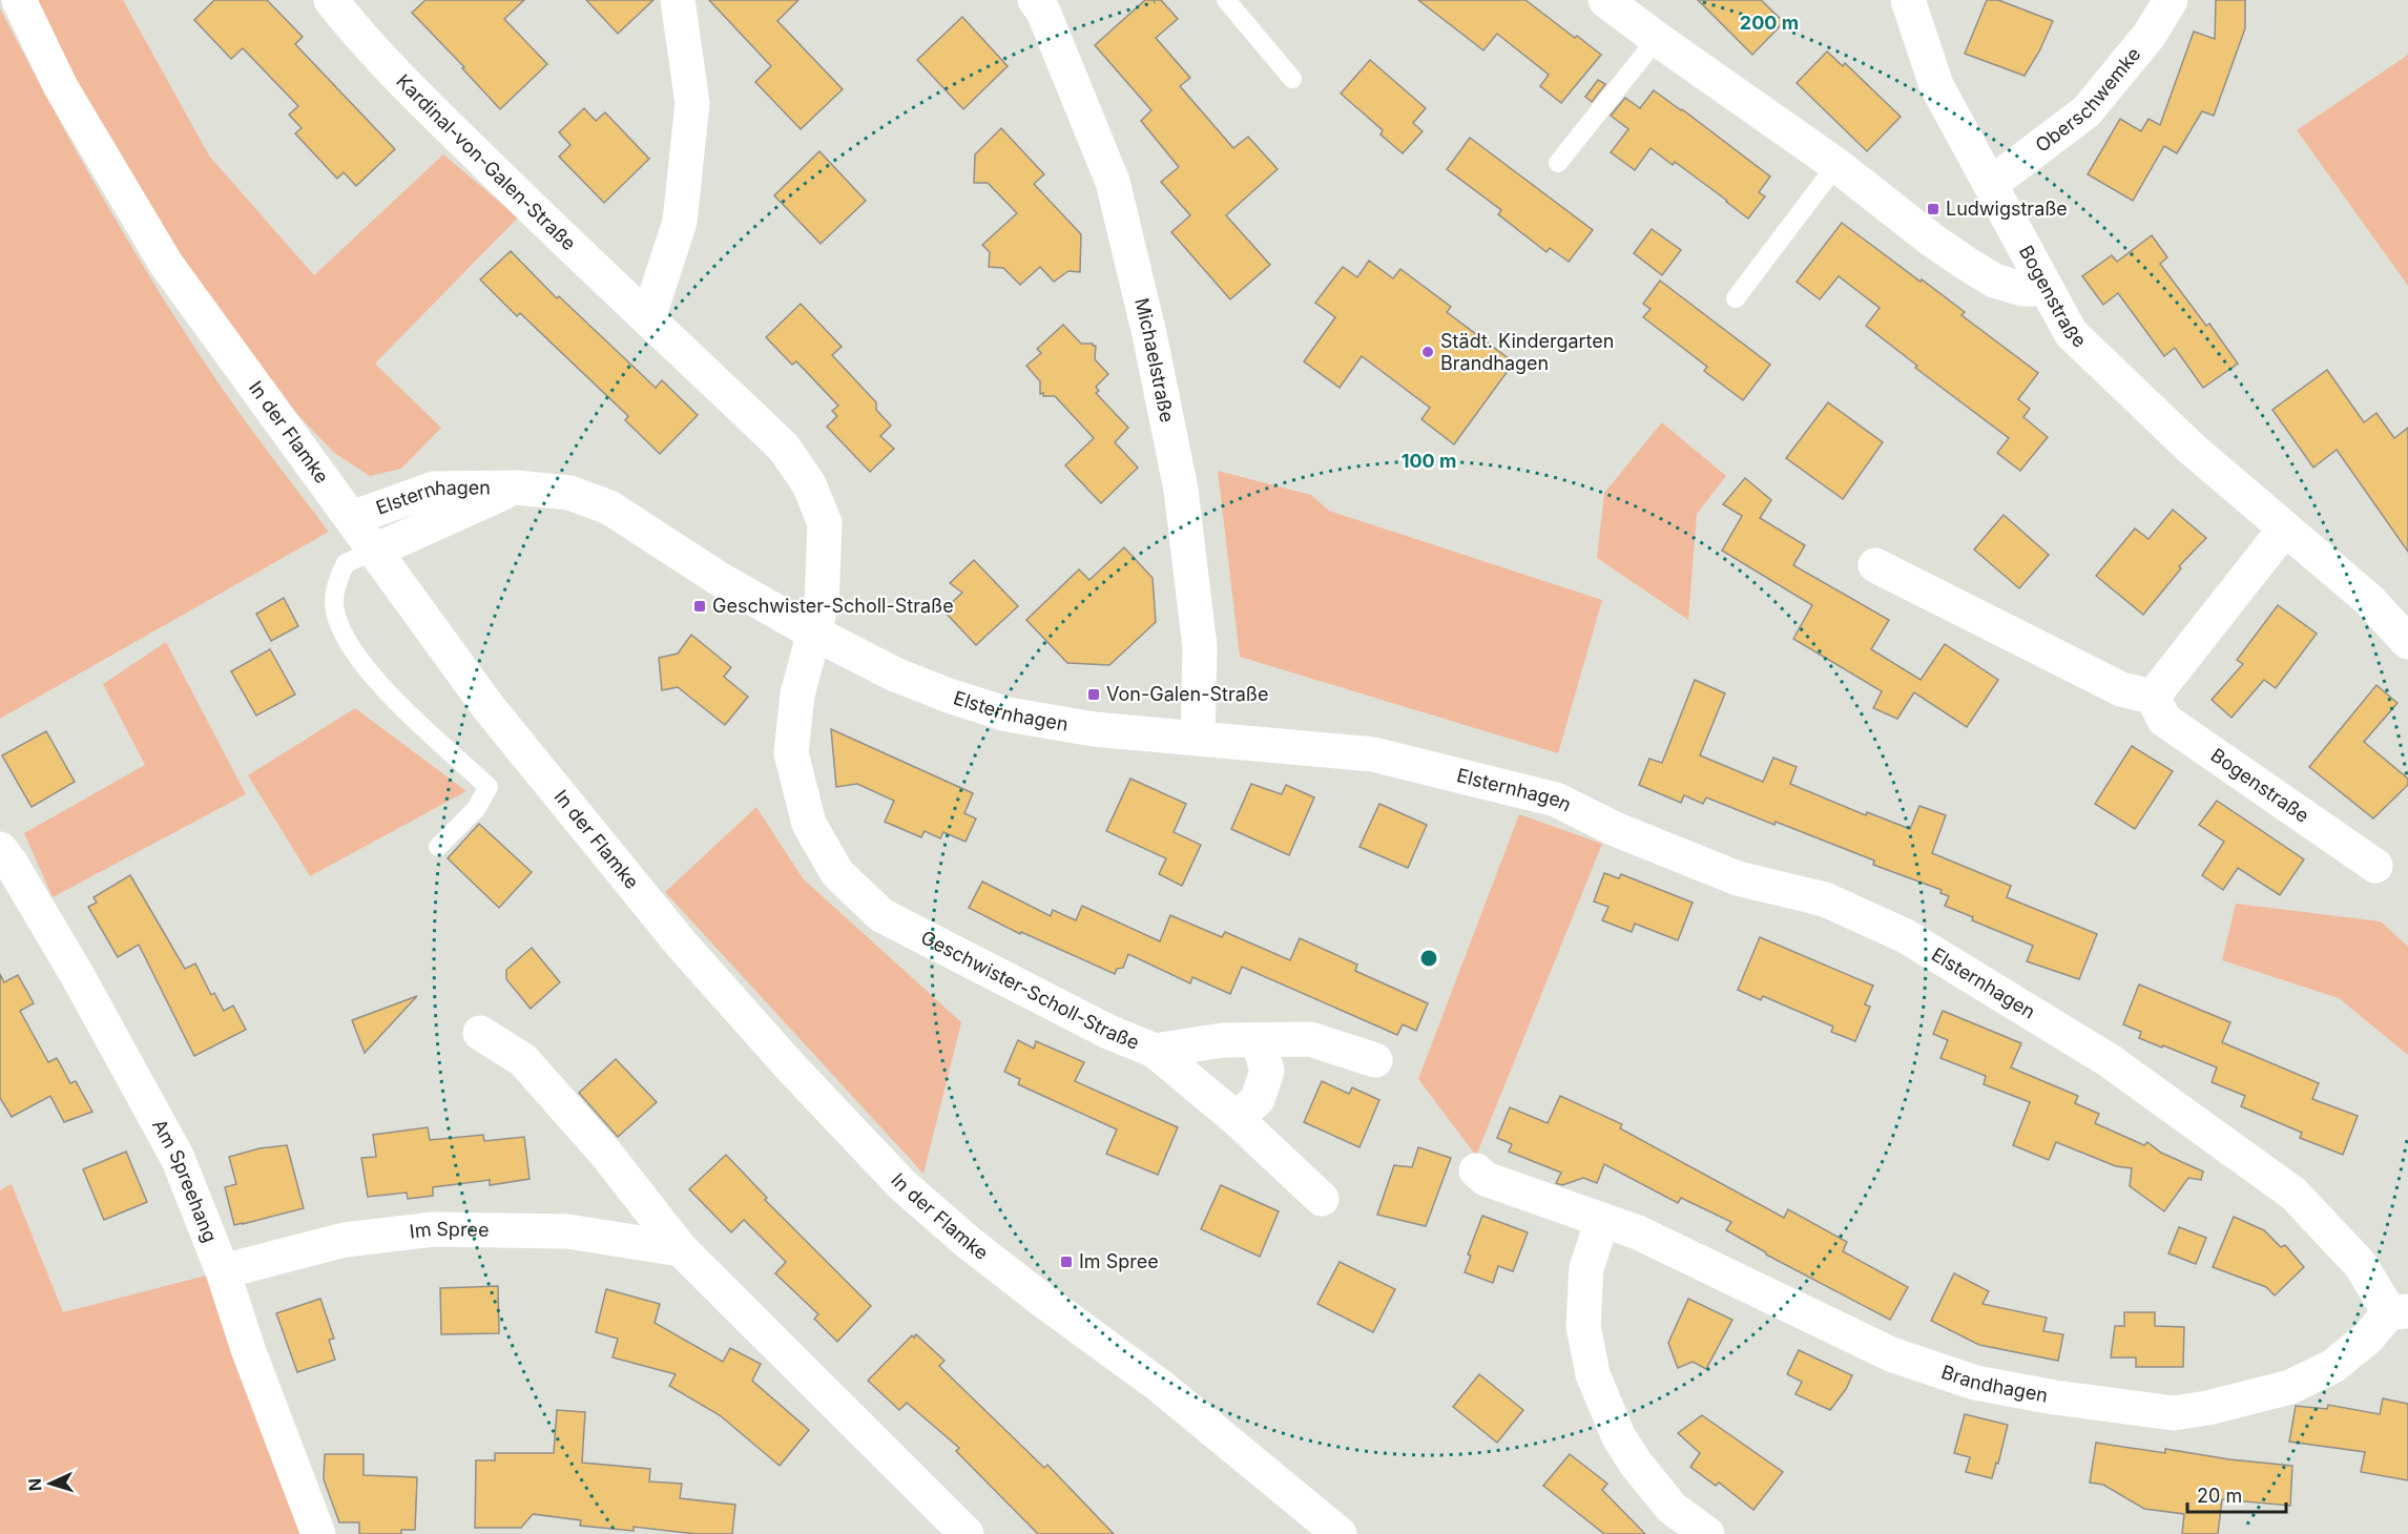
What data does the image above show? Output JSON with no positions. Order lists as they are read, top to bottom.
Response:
{
  "streets": {
    "street": [
      "Oberschwemke",
      "Kardinal-von-Galen-Straße",
      "Bogenstraße",
      "Michaelstraße",
      "In der Flamke",
      "Elsternhagen",
      "Geschwister-Scholl-Straße",
      "Am Spreehang",
      "Im Spree",
      "Brandhagen"
    ]
  },
  "crossings": [
    ["Oberschwemke", "Bogenstraße"],
    ["Kardinal-von-Galen-Straße", "Elsternhagen"],
    ["Kardinal-von-Galen-Straße", "Geschwister-Scholl-Straße"],
    ["Michaelstraße", "Elsternhagen"],
    ["In der Flamke", "Elsternhagen"],
    ["Elsternhagen", "Geschwister-Scholl-Straße"],
    ["Elsternhagen", "Brandhagen"],
    ["Am Spreehang", "Im Spree"]
  ],
  "places": {
    "transit": [
      "Ludwigstraße",
      "Geschwister-Scholl-Straße",
      "Von-Galen-Straße",
      "Im Spree"
    ],
    "other": ["Städt. Kindergarten Brandhagen"]
  },
  "scale_bar": "20 m",
  "north": "left",
  "rings": ["200 m", "100 m"]
}
